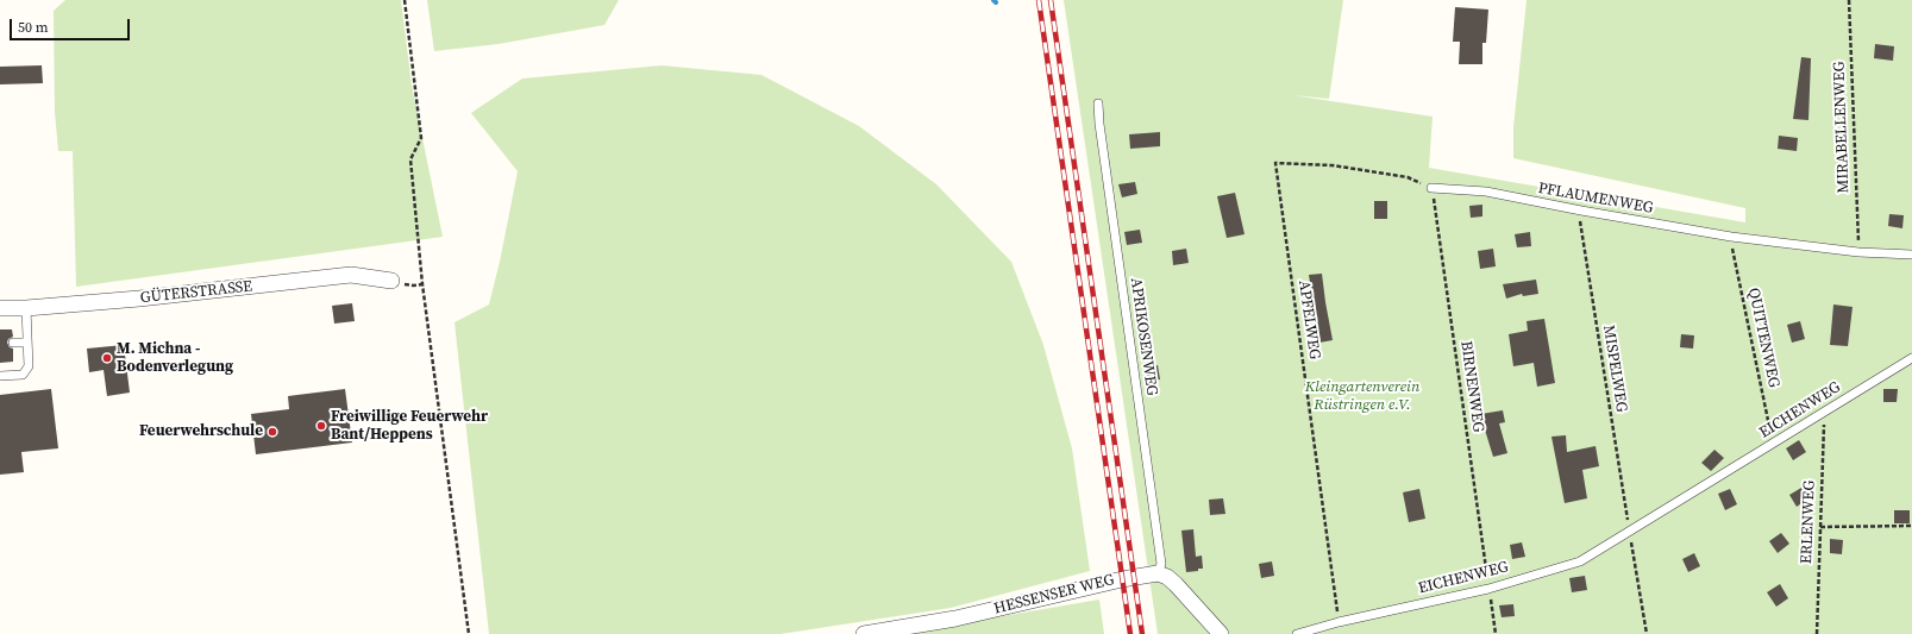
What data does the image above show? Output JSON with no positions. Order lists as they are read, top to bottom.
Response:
{
  "streets": {
    "street": ["GÜTERSTRASSE", "HESSENSER WEG"],
    "lane": ["PFLAUMENWEG", "APRIKOSENWEG", "EICHENWEG"],
    "path": [
      "MIRABELLENWEG",
      "APFELWEG",
      "QUITTENWEG",
      "MISPELWEG",
      "BIRNENWEG",
      "ERLENWEG"
    ]
  },
  "crossings": [
    ["MIRABELLENWEG", "PFLAUMENWEG"],
    ["PFLAUMENWEG", "APFELWEG"],
    ["PFLAUMENWEG", "QUITTENWEG"],
    ["PFLAUMENWEG", "MISPELWEG"],
    ["PFLAUMENWEG", "BIRNENWEG"],
    ["APFELWEG", "BIRNENWEG"],
    ["APFELWEG", "EICHENWEG"],
    ["APRIKOSENWEG", "HESSENSER WEG"],
    ["QUITTENWEG", "EICHENWEG"],
    ["MISPELWEG", "EICHENWEG"],
    ["BIRNENWEG", "EICHENWEG"],
    ["EICHENWEG", "ERLENWEG"]
  ],
  "parks": ["Kleingartenverein Rüstringen e.V."],
  "places": ["M. Michna - Bodenverlegung", "Freiwillige Feuerwehr Bant/Heppens", "Feuerwehrschule"],
  "scale_bar": "50 m"
}
